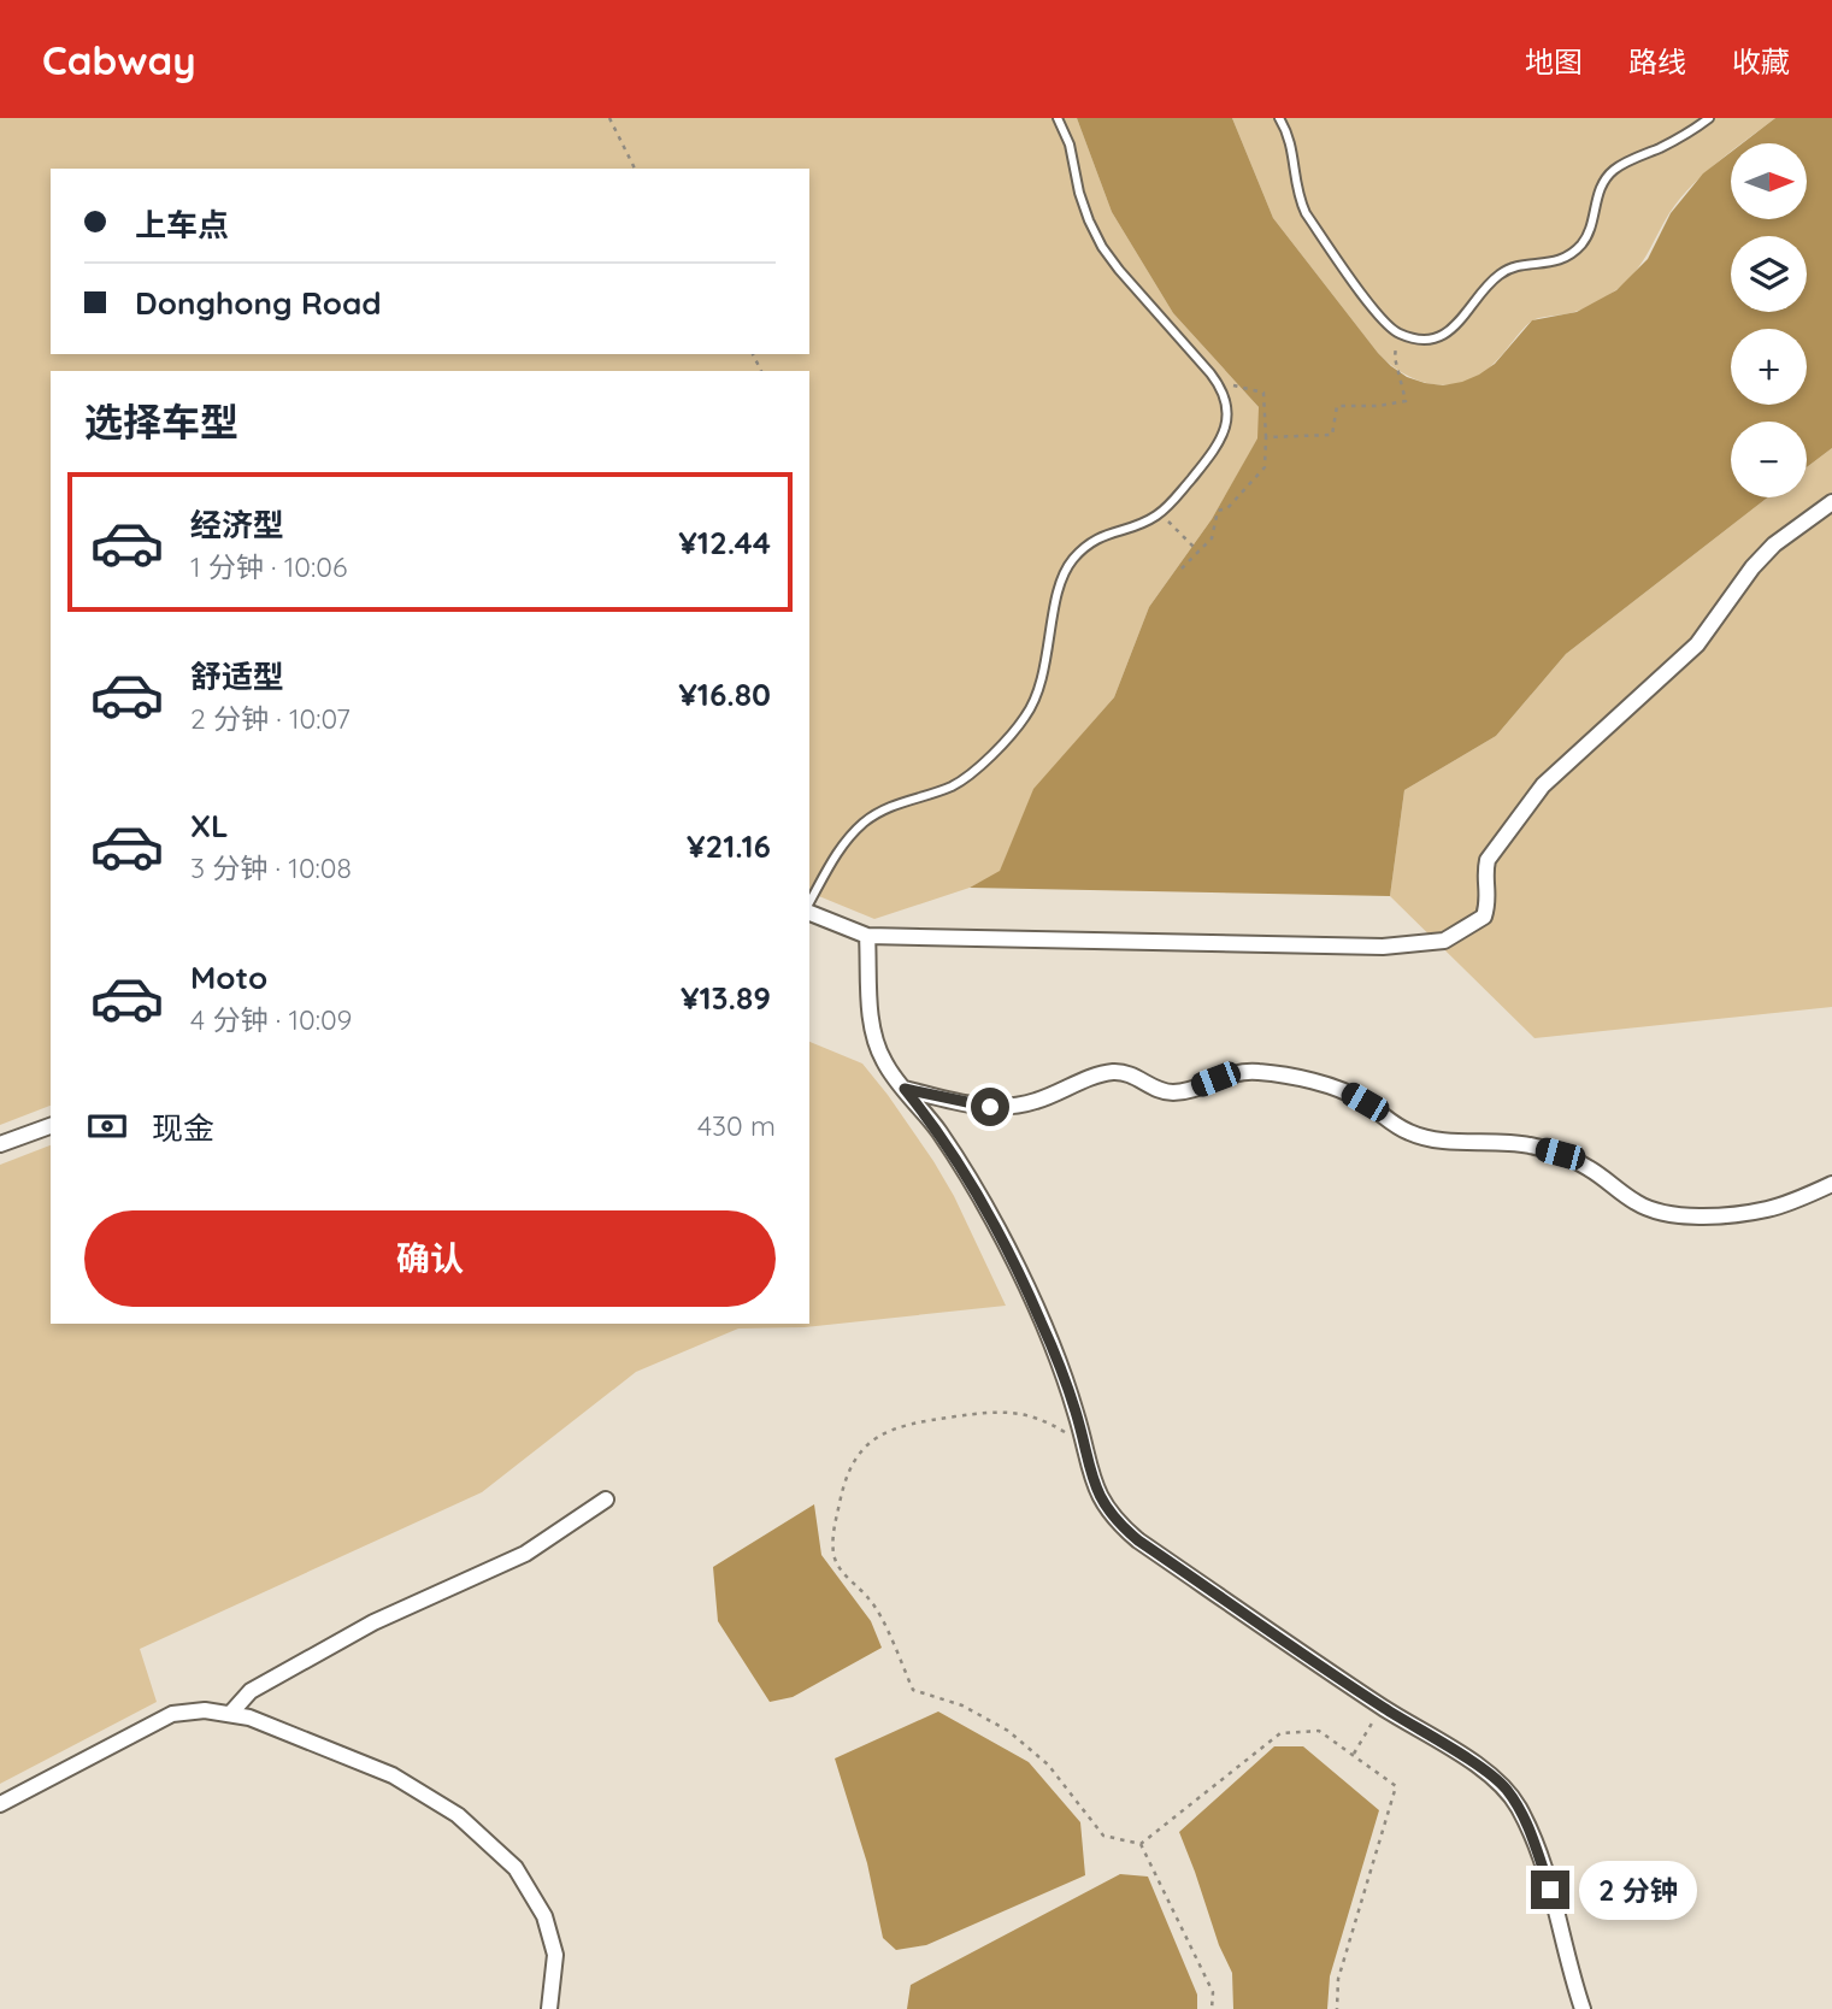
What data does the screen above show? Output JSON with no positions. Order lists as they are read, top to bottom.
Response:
{
  "north": "right",
  "page": {
    "header": "Cabway",
    "nav": ["地图", "路线", "收藏"],
    "map_buttons": ["+", "−"],
    "banner": ["上车点", "Donghong Road"],
    "heading": "选择车型",
    "list": [
      {
        "name": "经济型",
        "note": "1 分钟 · 10:06",
        "value": "¥12.44"
      },
      {
        "name": "舒适型",
        "note": "2 分钟 · 10:07",
        "value": "¥16.80"
      },
      {
        "name": "XL",
        "note": "3 分钟 · 10:08",
        "value": "¥21.16"
      },
      {
        "name": "Moto",
        "note": "4 分钟 · 10:09",
        "value": "¥13.89"
      }
    ],
    "pay": ["现金", "430 m"],
    "buttons": "确认",
    "bubble": "2 分钟"
  }
}
